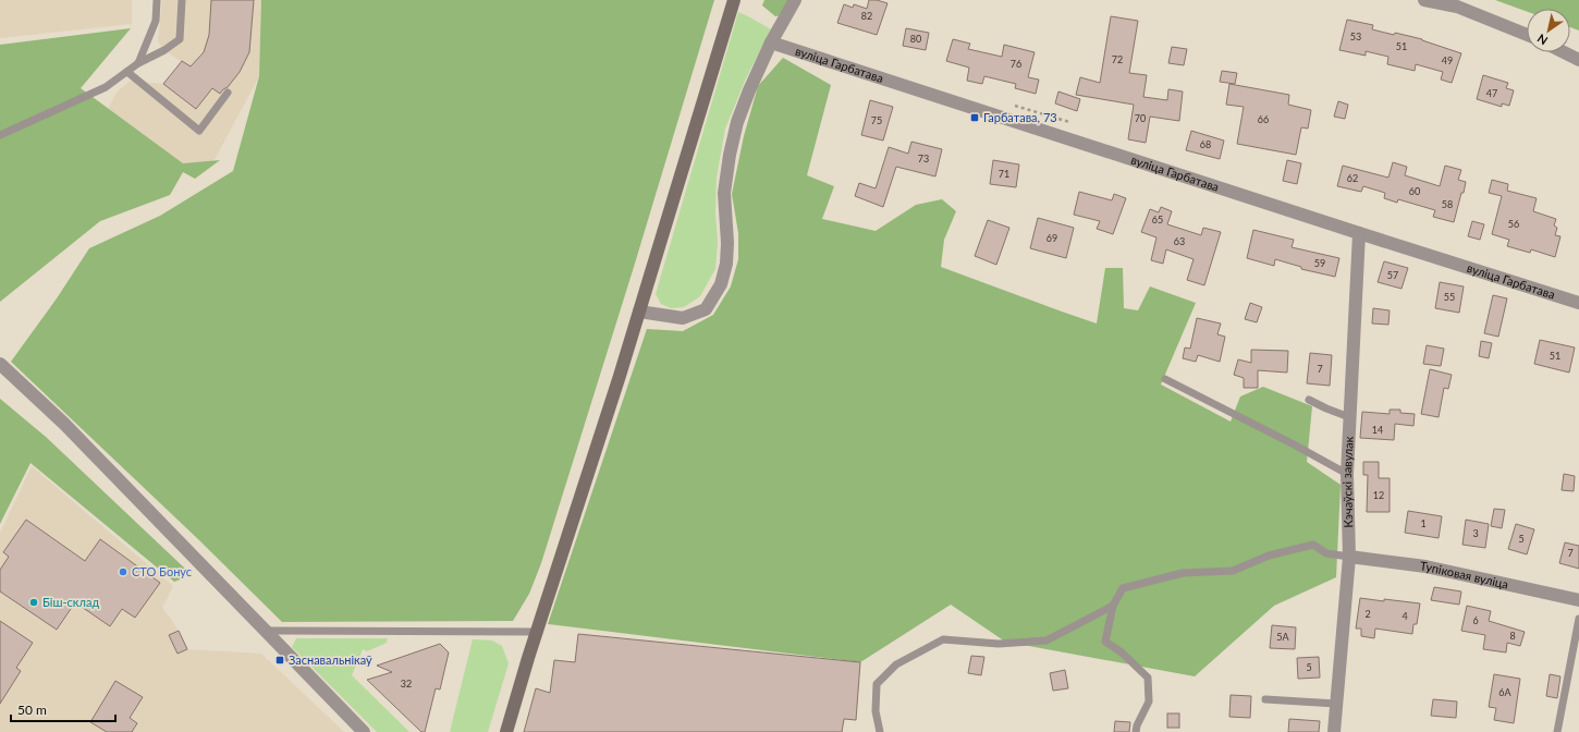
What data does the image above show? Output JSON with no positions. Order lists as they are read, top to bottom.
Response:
{
  "streets": {
    "street": ["вуліца Гарбатава", "Кэчаўскі завулак", "Тупіковая вуліца"]
  },
  "crossings": [
    ["вуліца Гарбатава", "Кэчаўскі завулак"],
    ["Кэчаўскі завулак", "Тупіковая вуліца"]
  ],
  "places": {
    "transit": ["Гарбатава, 73", "Заснавальнікаў"],
    "other": ["СТО Бонус", "Біш-склад"]
  },
  "house_numbers": [
    "82",
    "53",
    "80",
    "51",
    "72",
    "49",
    "76",
    "47",
    "70",
    "66",
    "75",
    "68",
    "73",
    "71",
    "62",
    "60",
    "58",
    "65",
    "56",
    "69",
    "63",
    "59",
    "57",
    "55",
    "51",
    "7",
    "14",
    "12",
    "1",
    "3",
    "5",
    "7",
    "2",
    "4",
    "6",
    "8",
    "5А",
    "5",
    "32",
    "6А"
  ],
  "scale_bar": "50 m",
  "north": "bottom left"
}
